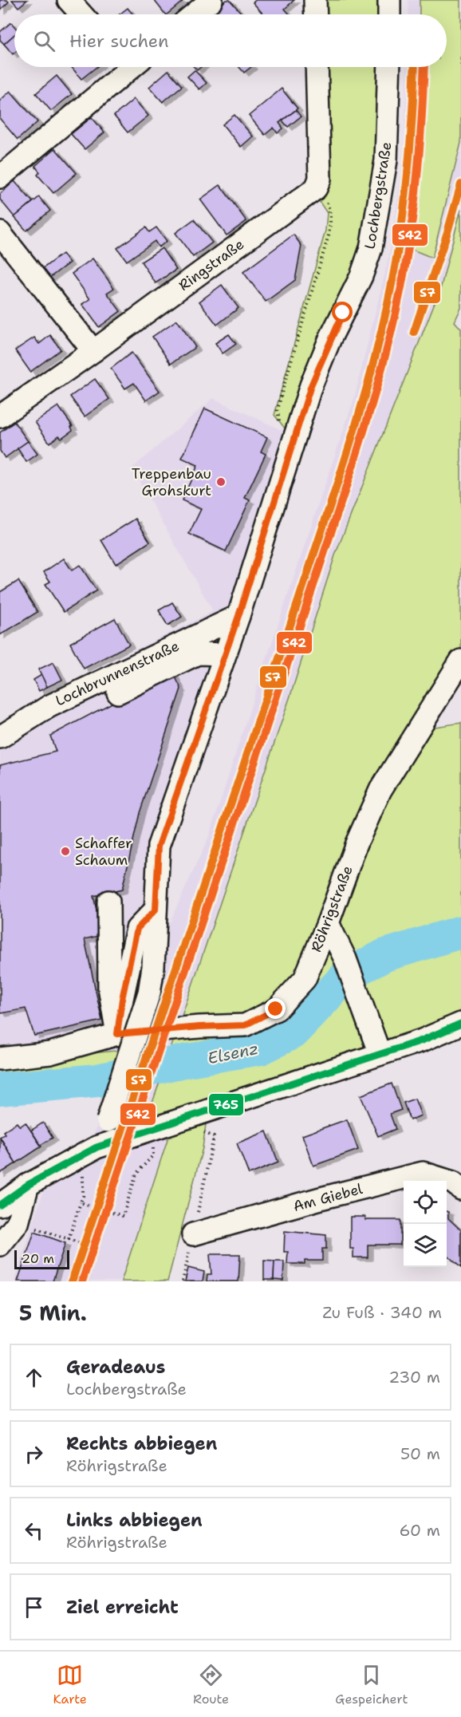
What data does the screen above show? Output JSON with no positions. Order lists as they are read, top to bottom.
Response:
{
  "streets": {
    "street": [
      "Lochbergstraße",
      "Ringstraße",
      "Lochbrunnenstraße",
      "Röhrigstraße",
      "Am Giebel"
    ]
  },
  "crossings": [
    ["Lochbergstraße", "Lochbrunnenstraße"]
  ],
  "water": ["Elsenz"],
  "places": ["Treppenbau Grohskurt", "Schaffer Schaum"],
  "lines": ["transit line S7", "transit line S42", "transit line 765"],
  "scale_bar": "20 m",
  "page": {
    "search": "Hier suchen",
    "scale": "20 m",
    "heading": ["5 Min.", "Zu Fuß · 340 m"],
    "list": [
      ["Geradeaus", "Lochbergstraße", "230 m"],
      ["Rechts abbiegen", "Röhrigstraße", "50 m"],
      ["Links abbiegen", "Röhrigstraße", "60 m"],
      "Ziel erreicht"
    ],
    "nav": ["Karte", "Route", "Gespeichert"]
  }
}
